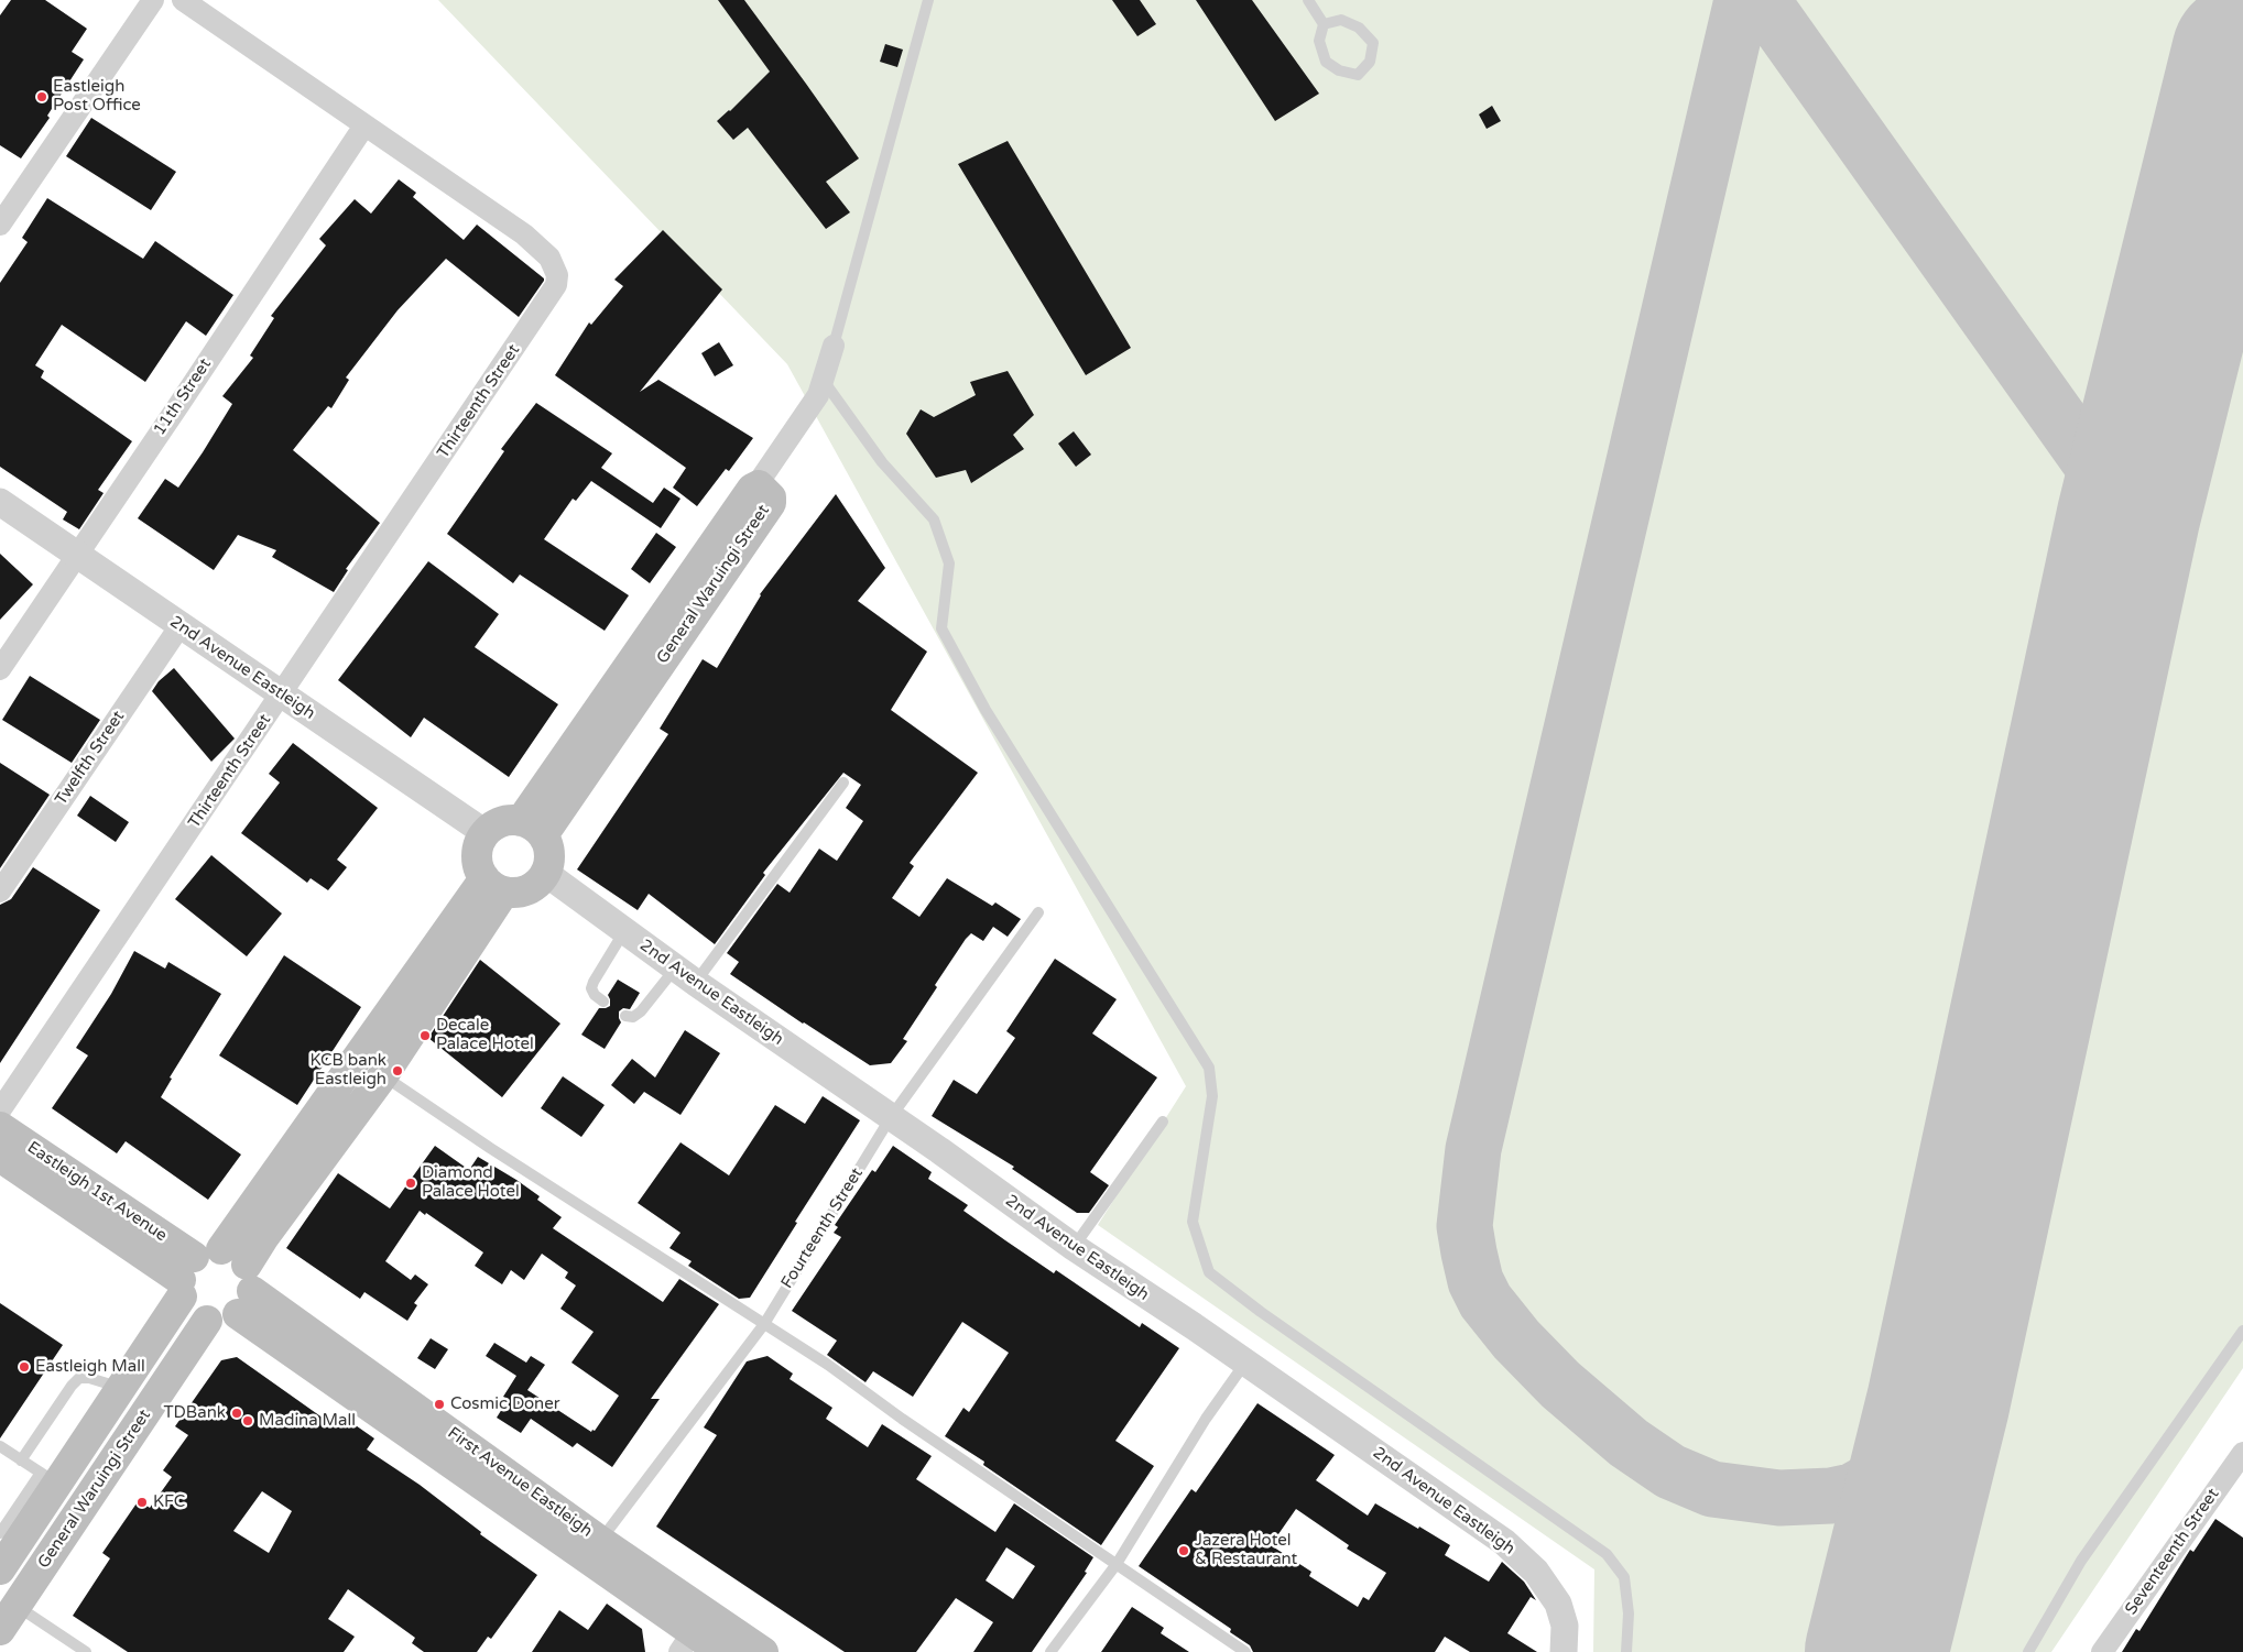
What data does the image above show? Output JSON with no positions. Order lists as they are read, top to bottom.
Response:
{
  "streets": {
    "main road": ["General Waruingi Street", "Eastleigh 1st Avenue", "First Avenue Eastleigh"],
    "street": [
      "11th Street",
      "Thirteenth Street",
      "2nd Avenue Eastleigh",
      "Twelfth Street",
      "Seventeenth Street"
    ],
    "lane": ["Fourteenth Street"]
  },
  "crossings": [
    ["11th Street", "Thirteenth Street"],
    ["11th Street", "2nd Avenue Eastleigh"],
    ["Thirteenth Street", "2nd Avenue Eastleigh"],
    ["General Waruingi Street", "2nd Avenue Eastleigh"],
    ["General Waruingi Street", "Eastleigh 1st Avenue"],
    ["General Waruingi Street", "First Avenue Eastleigh"],
    ["2nd Avenue Eastleigh", "Twelfth Street"],
    ["2nd Avenue Eastleigh", "Fourteenth Street"],
    ["Eastleigh 1st Avenue", "First Avenue Eastleigh"],
    ["Fourteenth Street", "First Avenue Eastleigh"]
  ],
  "places": [
    "Eastleigh Post Office",
    "Decale Palace Hotel",
    "KCB bank Eastleigh",
    "Diamond Palace Hotel",
    "Eastleigh Mall",
    "Cosmic Doner",
    "TDBank",
    "Madina Mall",
    "KFC",
    "Jazera Hotel & Restaurant"
  ]
}
